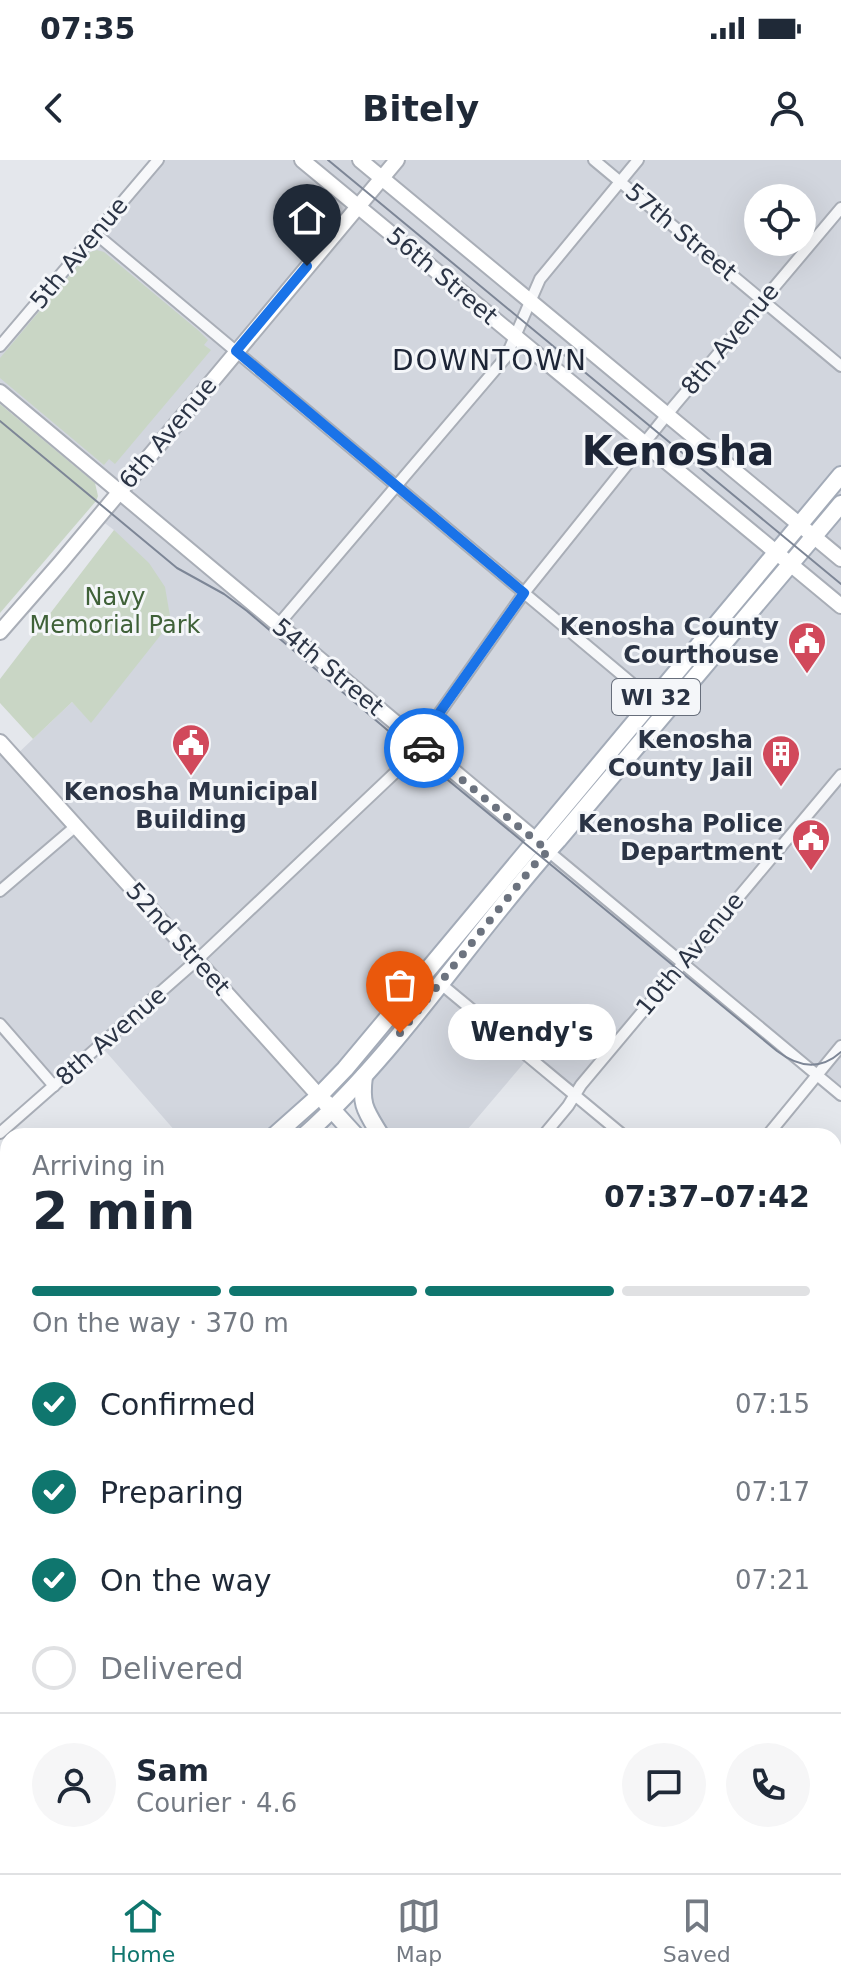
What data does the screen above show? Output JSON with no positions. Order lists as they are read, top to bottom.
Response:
{
  "streets": {
    "main road": ["WI 32", "52nd Street"],
    "street": [
      "57th Street",
      "5th Avenue",
      "56th Street",
      "8th Avenue",
      "6th Avenue",
      "54th Street",
      "10th Avenue"
    ]
  },
  "crossings": [
    ["57th Street", "8th Avenue"],
    ["56th Street", "8th Avenue"],
    ["56th Street", "6th Avenue"],
    ["56th Street", "WI 32"],
    ["8th Avenue", "54th Street"],
    ["8th Avenue", "52nd Street"],
    ["6th Avenue", "54th Street"],
    ["54th Street", "WI 32"],
    ["54th Street", "10th Avenue"],
    ["WI 32", "52nd Street"]
  ],
  "districts": ["DOWNTOWN", "Kenosha"],
  "parks": ["Navy Memorial Park"],
  "places": {
    "public building": ["Kenosha County Courthouse", "Kenosha Municipal Building", "Kenosha Police Department"],
    "building": ["Kenosha County Jail"],
    "other": ["Wendy's"]
  },
  "page": {
    "status": "07:35",
    "header": "Bitely",
    "bubble": "Wendy's",
    "heading": ["2 min", "Arriving in", "07:37–07:42"],
    "panel": ["Sam", "Courier · 4.6"],
    "bar": "On the way · 370 m",
    "list": [
      ["Confirmed", "07:15"],
      ["Preparing", "07:17"],
      ["On the way", "07:21"],
      "Delivered"
    ],
    "tabs": ["Home", "Map", "Saved"]
  }
}
